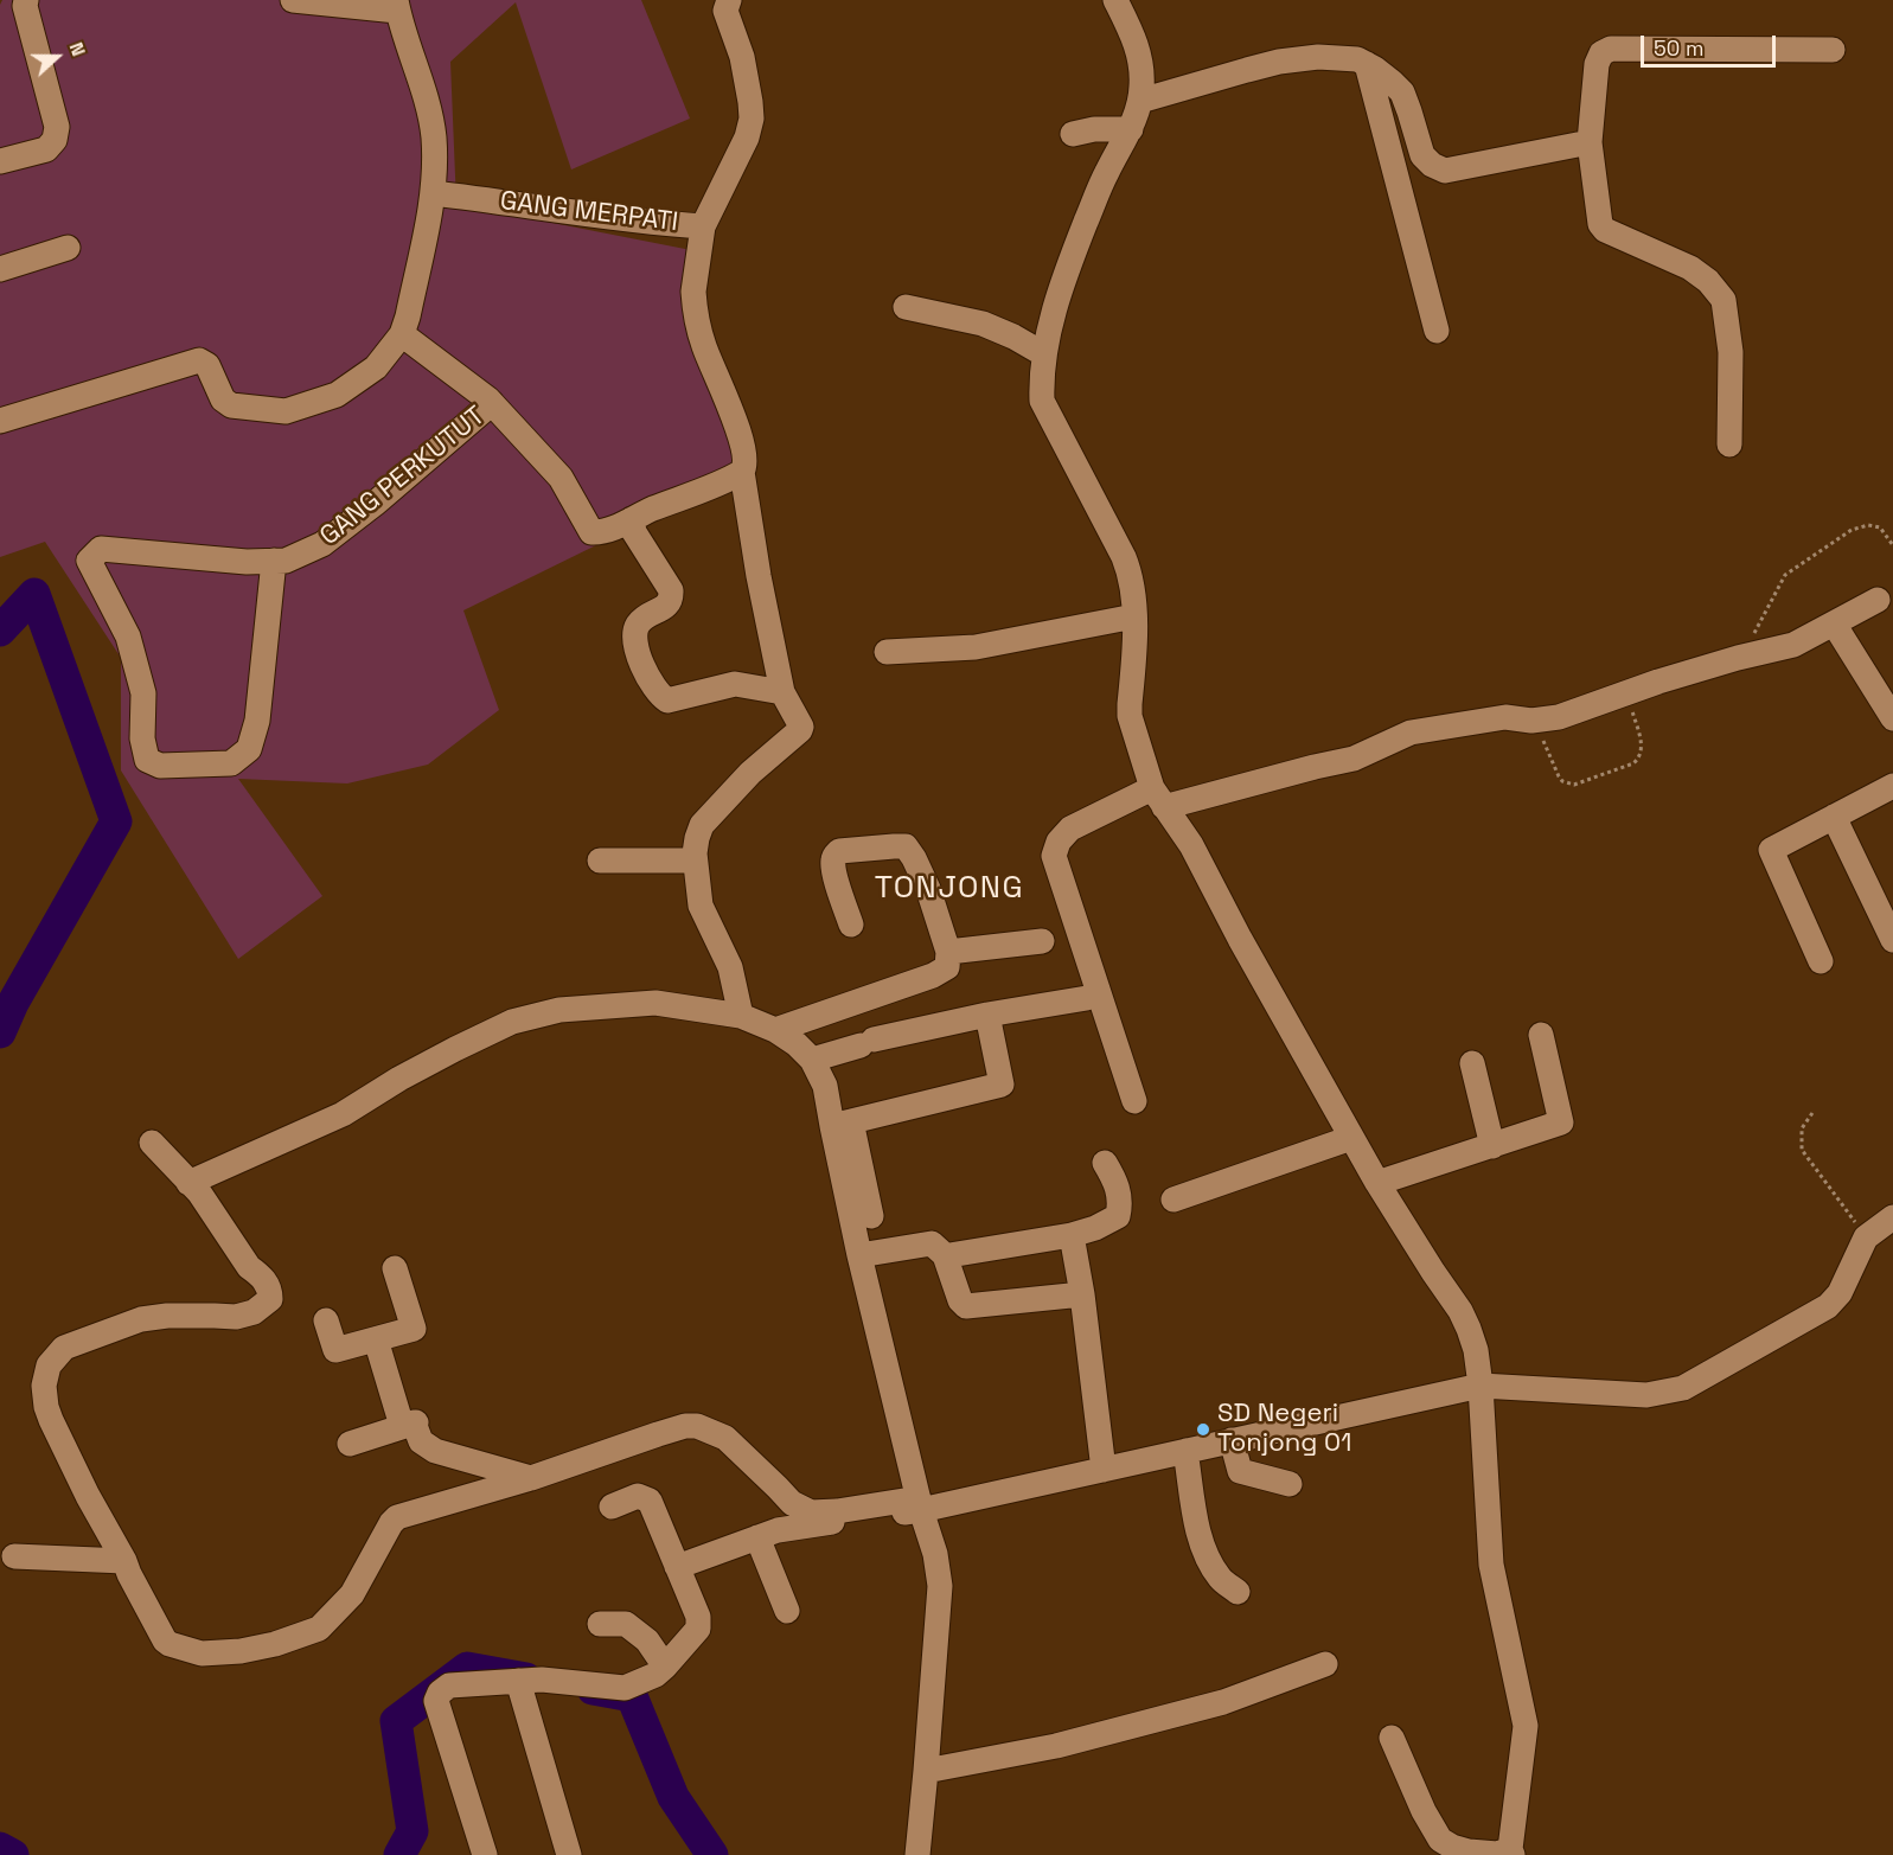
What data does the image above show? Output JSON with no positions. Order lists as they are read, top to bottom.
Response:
{
  "streets": {
    "street": ["GANG MERPATI", "GANG PERKUTUT"]
  },
  "districts": ["TONJONG"],
  "places": ["SD Negeri Tonjong 01"],
  "scale_bar": "50 m",
  "north": "right"
}
